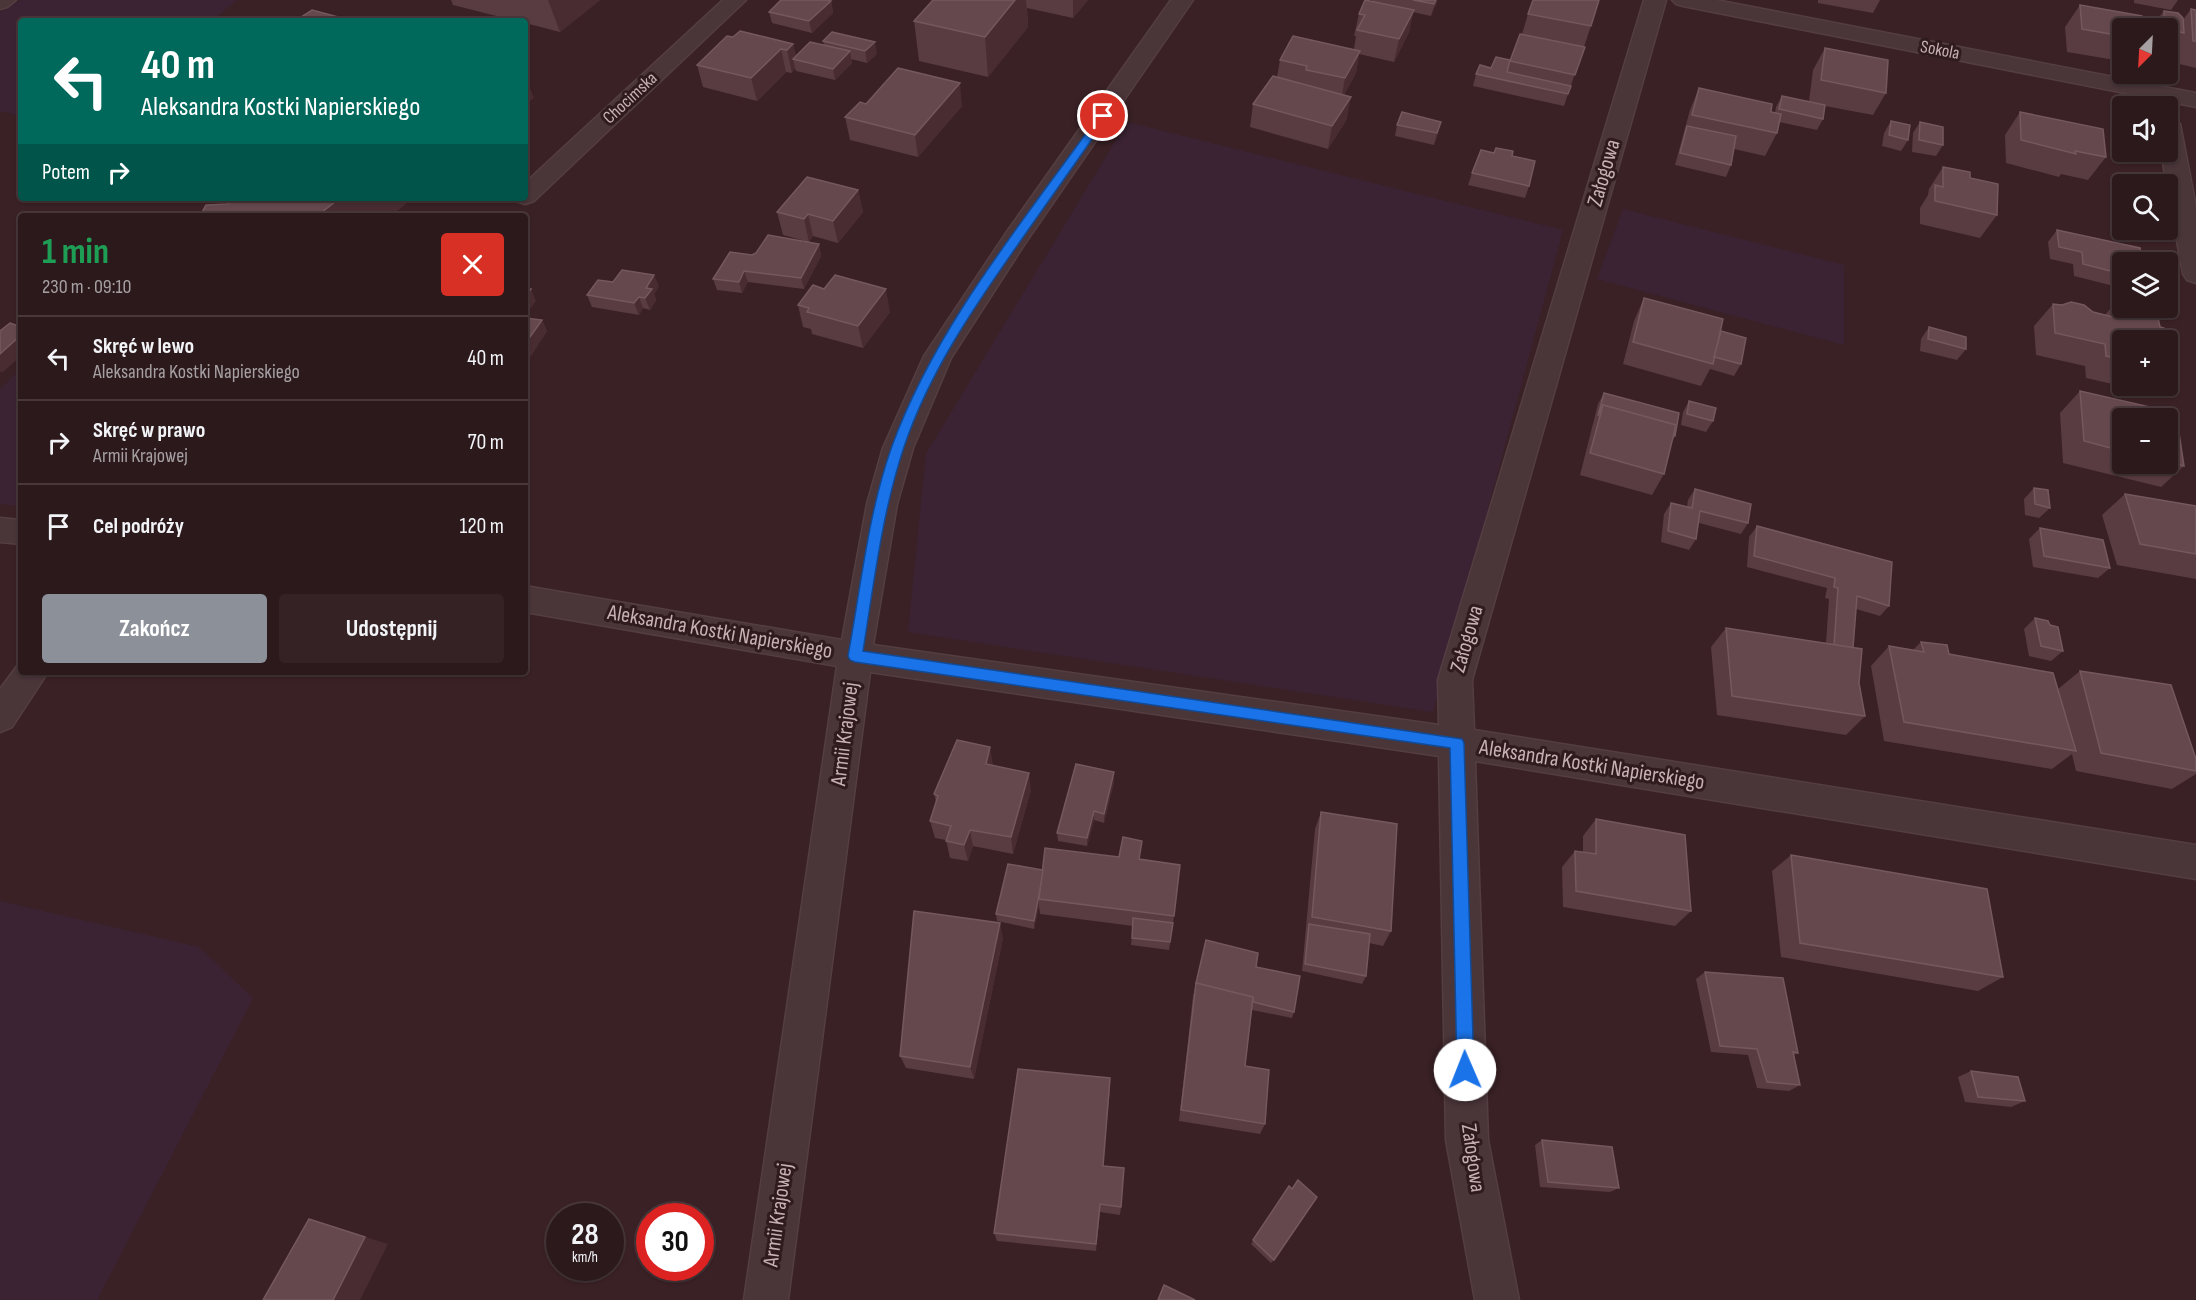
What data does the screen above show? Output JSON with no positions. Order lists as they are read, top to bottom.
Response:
{
  "streets": {
    "street": [
      "Sokola",
      "Chocimska",
      "Załogowa",
      "Aleksandra Kostki Napierskiego",
      "Armii Krajowej"
    ]
  },
  "crossings": [
    ["Załogowa", "Aleksandra Kostki Napierskiego"],
    ["Aleksandra Kostki Napierskiego", "Armii Krajowej"]
  ],
  "north": "bottom left",
  "page": {
    "map_buttons": ["+", "−"],
    "turn": ["40 m", "Aleksandra Kostki Napierskiego"],
    "then": "Potem",
    "heading": ["1 min", "230 m · 09:10"],
    "list": [
      {
        "name": "Skręć w lewo",
        "note": "Aleksandra Kostki Napierskiego",
        "value": "40 m"
      },
      {
        "name": "Skręć w prawo",
        "note": "Armii Krajowej",
        "value": "70 m"
      },
      {
        "name": "Cel podróży",
        "value": "120 m"
      }
    ],
    "buttons": ["Zakończ", "Udostępnij"],
    "speed": "28 km/h",
    "limit": "30"
  }
}
